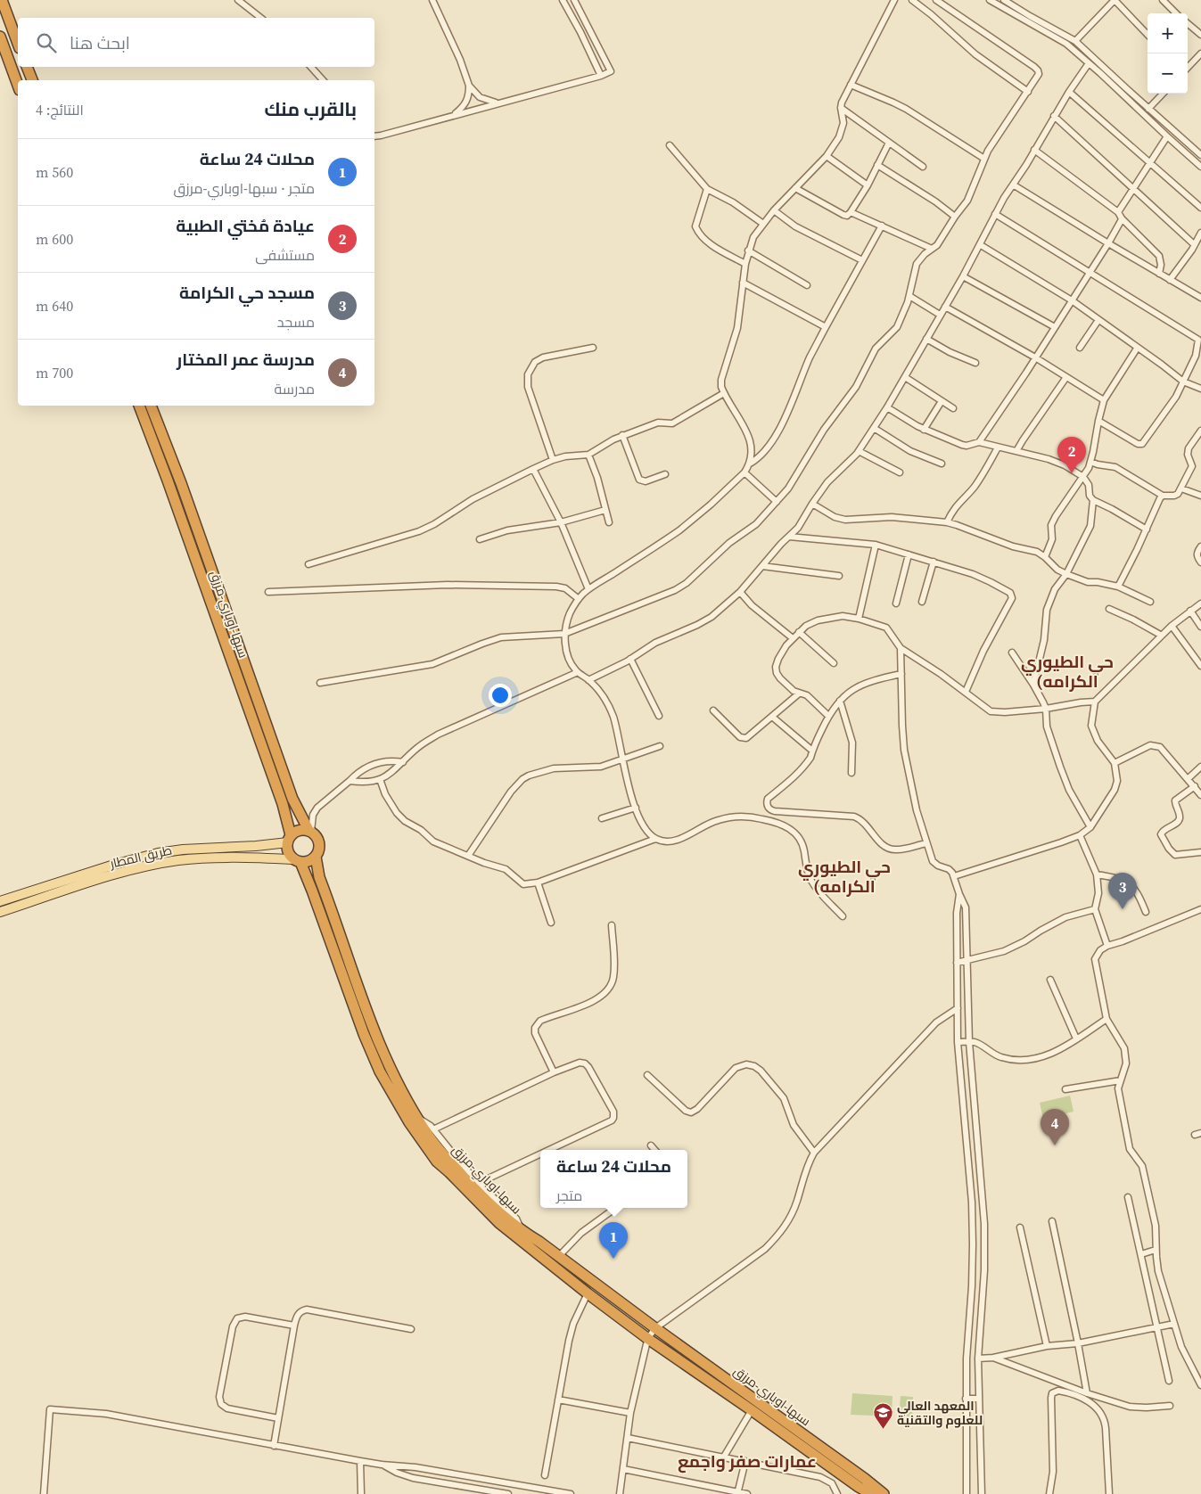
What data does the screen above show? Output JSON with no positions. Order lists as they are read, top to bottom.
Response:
{
  "streets": {
    "highway": ["سبها-اوباري-مرزق"],
    "main road": ["طريق المطار"]
  },
  "crossings": [
    ["سبها-اوباري-مرزق", "طريق المطار"]
  ],
  "districts": ["حي الطيوري (الكرامه", "حي الطيوري (الكرامه", "عمارات صفر واجمع"],
  "places": {
    "school or university": ["المعهد العالي للعلوم والتقنية"]
  },
  "page": {
    "map_buttons": ["+", "−"],
    "search": "ابحث هنا",
    "heading": ["بالقرب منك", "النتائج: 4"],
    "list": [
      {
        "mark": "1",
        "name": "محلات 24 ساعة",
        "note": "متجر · سبها-اوباري-مرزق",
        "value": "560 m"
      },
      {
        "mark": "2",
        "name": "عيادة مُختي الطبية",
        "note": "مستشفى",
        "value": "600 m"
      },
      {
        "mark": "3",
        "name": "مسجد حي الكرامة",
        "note": "مسجد",
        "value": "640 m"
      },
      {
        "mark": "4",
        "name": "مدرسة عمر المختار",
        "note": "مدرسة",
        "value": "700 m"
      }
    ],
    "pins": [
      "2",
      "3",
      "4",
      "1"
    ],
    "popup": ["محلات 24 ساعة", "متجر"]
  }
}
